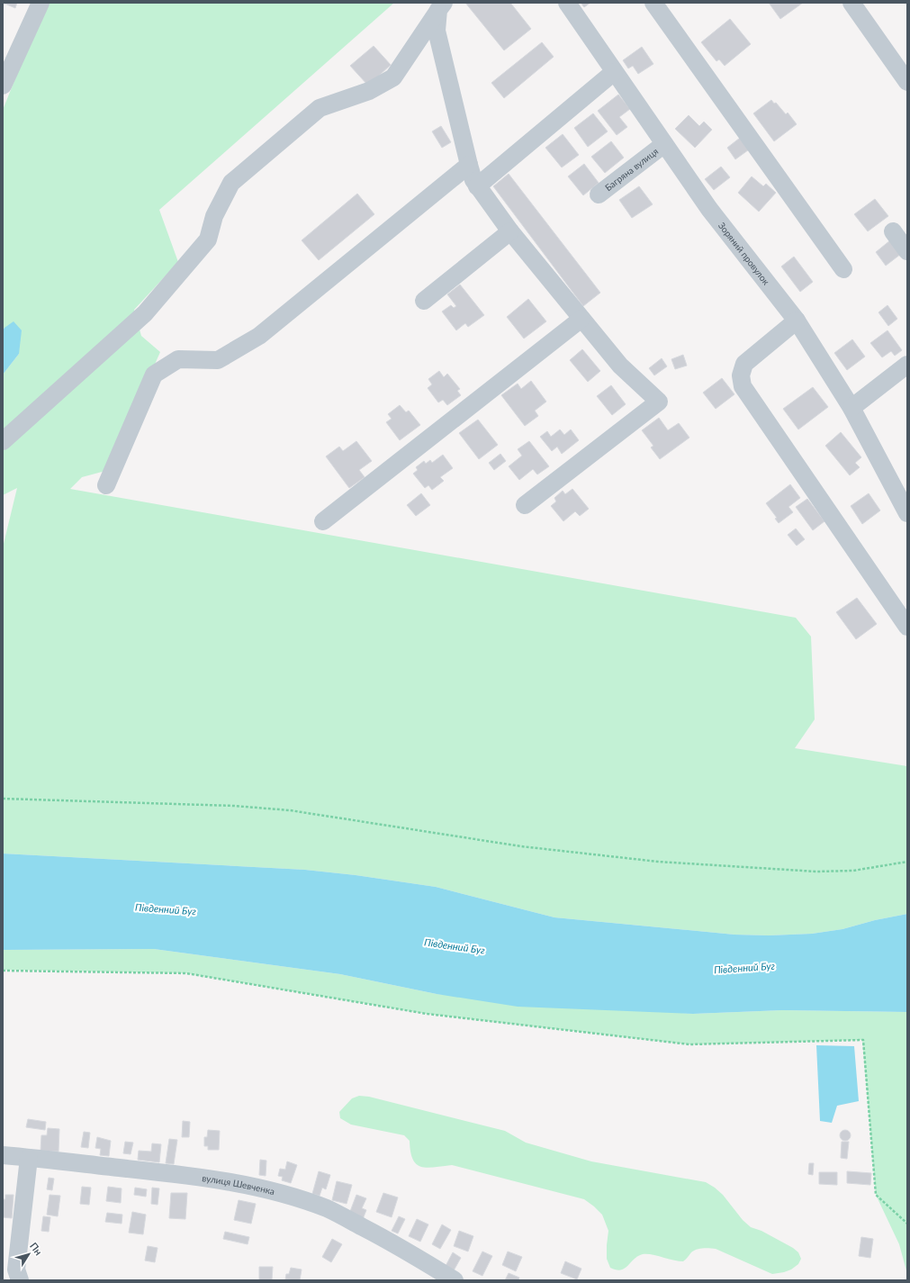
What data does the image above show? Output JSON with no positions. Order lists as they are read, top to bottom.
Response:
{
  "streets": {
    "street": ["Багряна вулиця", "Зоряний провулок", "вулиця Шевченка"]
  },
  "crossings": [
    ["Багряна вулиця", "Зоряний провулок"]
  ],
  "water": ["Південний Буг"],
  "north": "top right"
}
